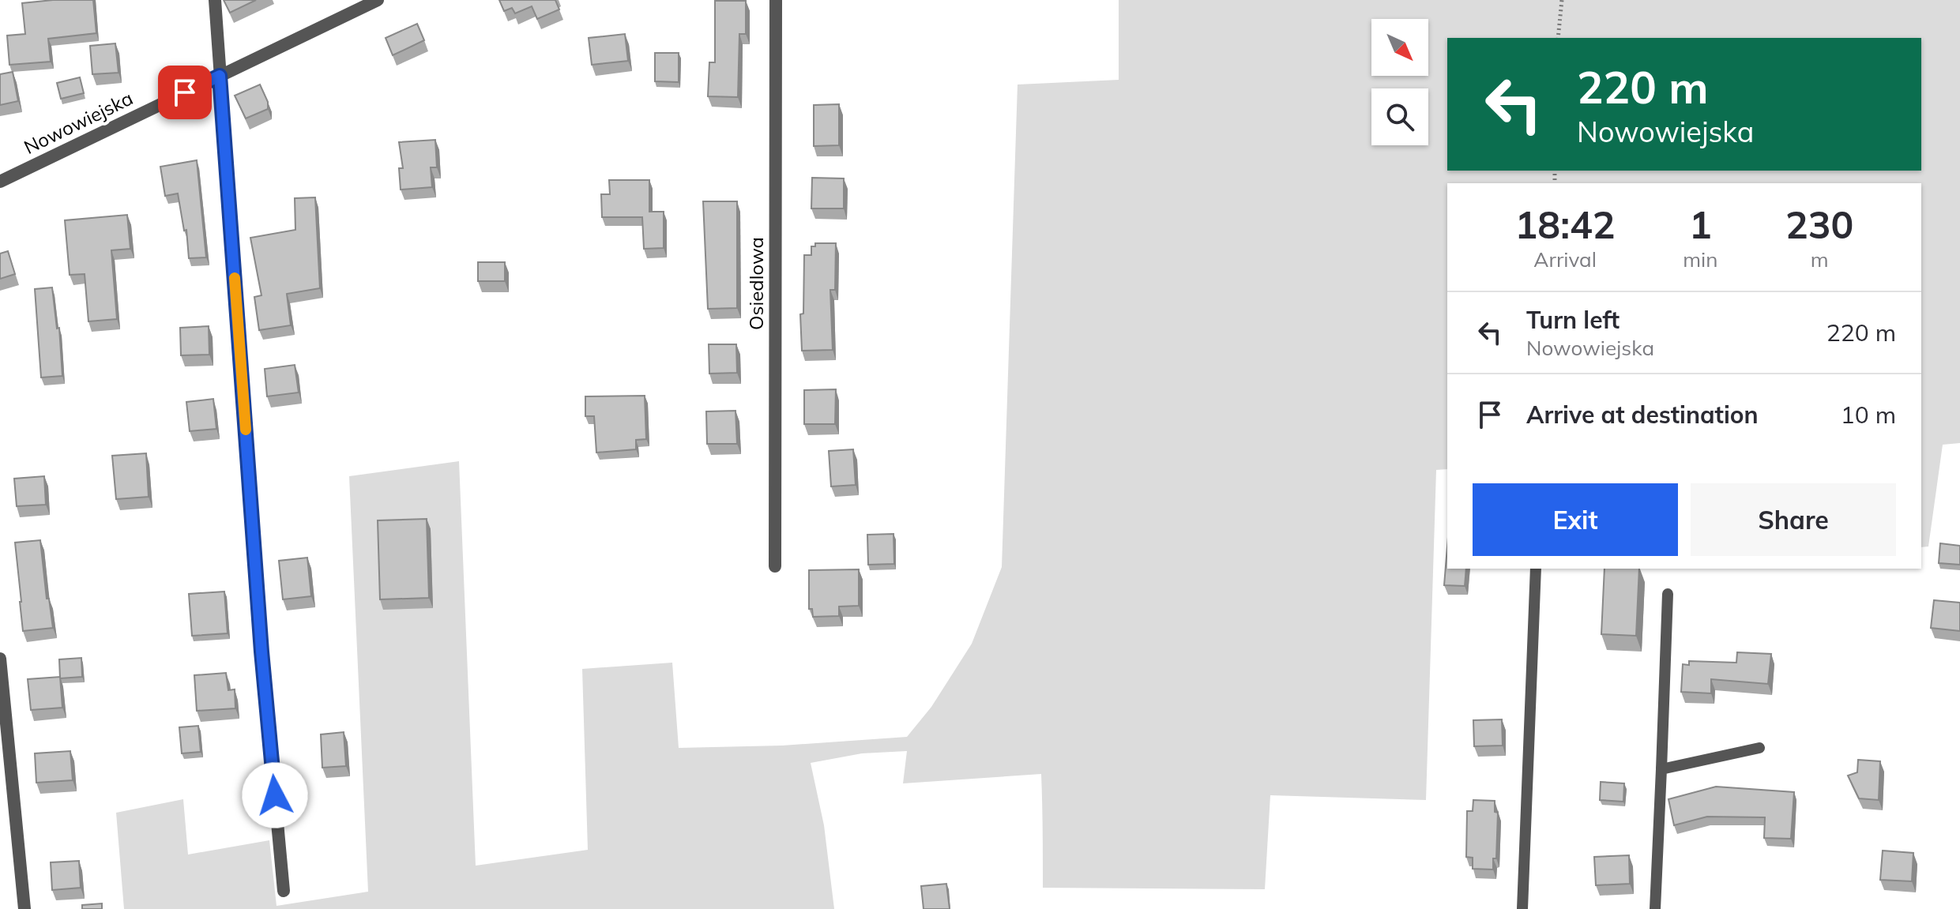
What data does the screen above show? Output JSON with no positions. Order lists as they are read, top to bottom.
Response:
{
  "streets": {
    "street": ["Nowowiejska", "Osiedlowa"]
  },
  "north": "bottom right",
  "page": {
    "turn": ["220 m", "Nowowiejska"],
    "eta": [
      "18:42",
      "Arrival",
      "1",
      "min",
      "230",
      "m"
    ],
    "list": [
      {
        "name": "Turn left",
        "note": "Nowowiejska",
        "value": "220 m"
      },
      {
        "name": "Arrive at destination",
        "value": "10 m"
      }
    ],
    "buttons": ["Exit", "Share"]
  }
}
